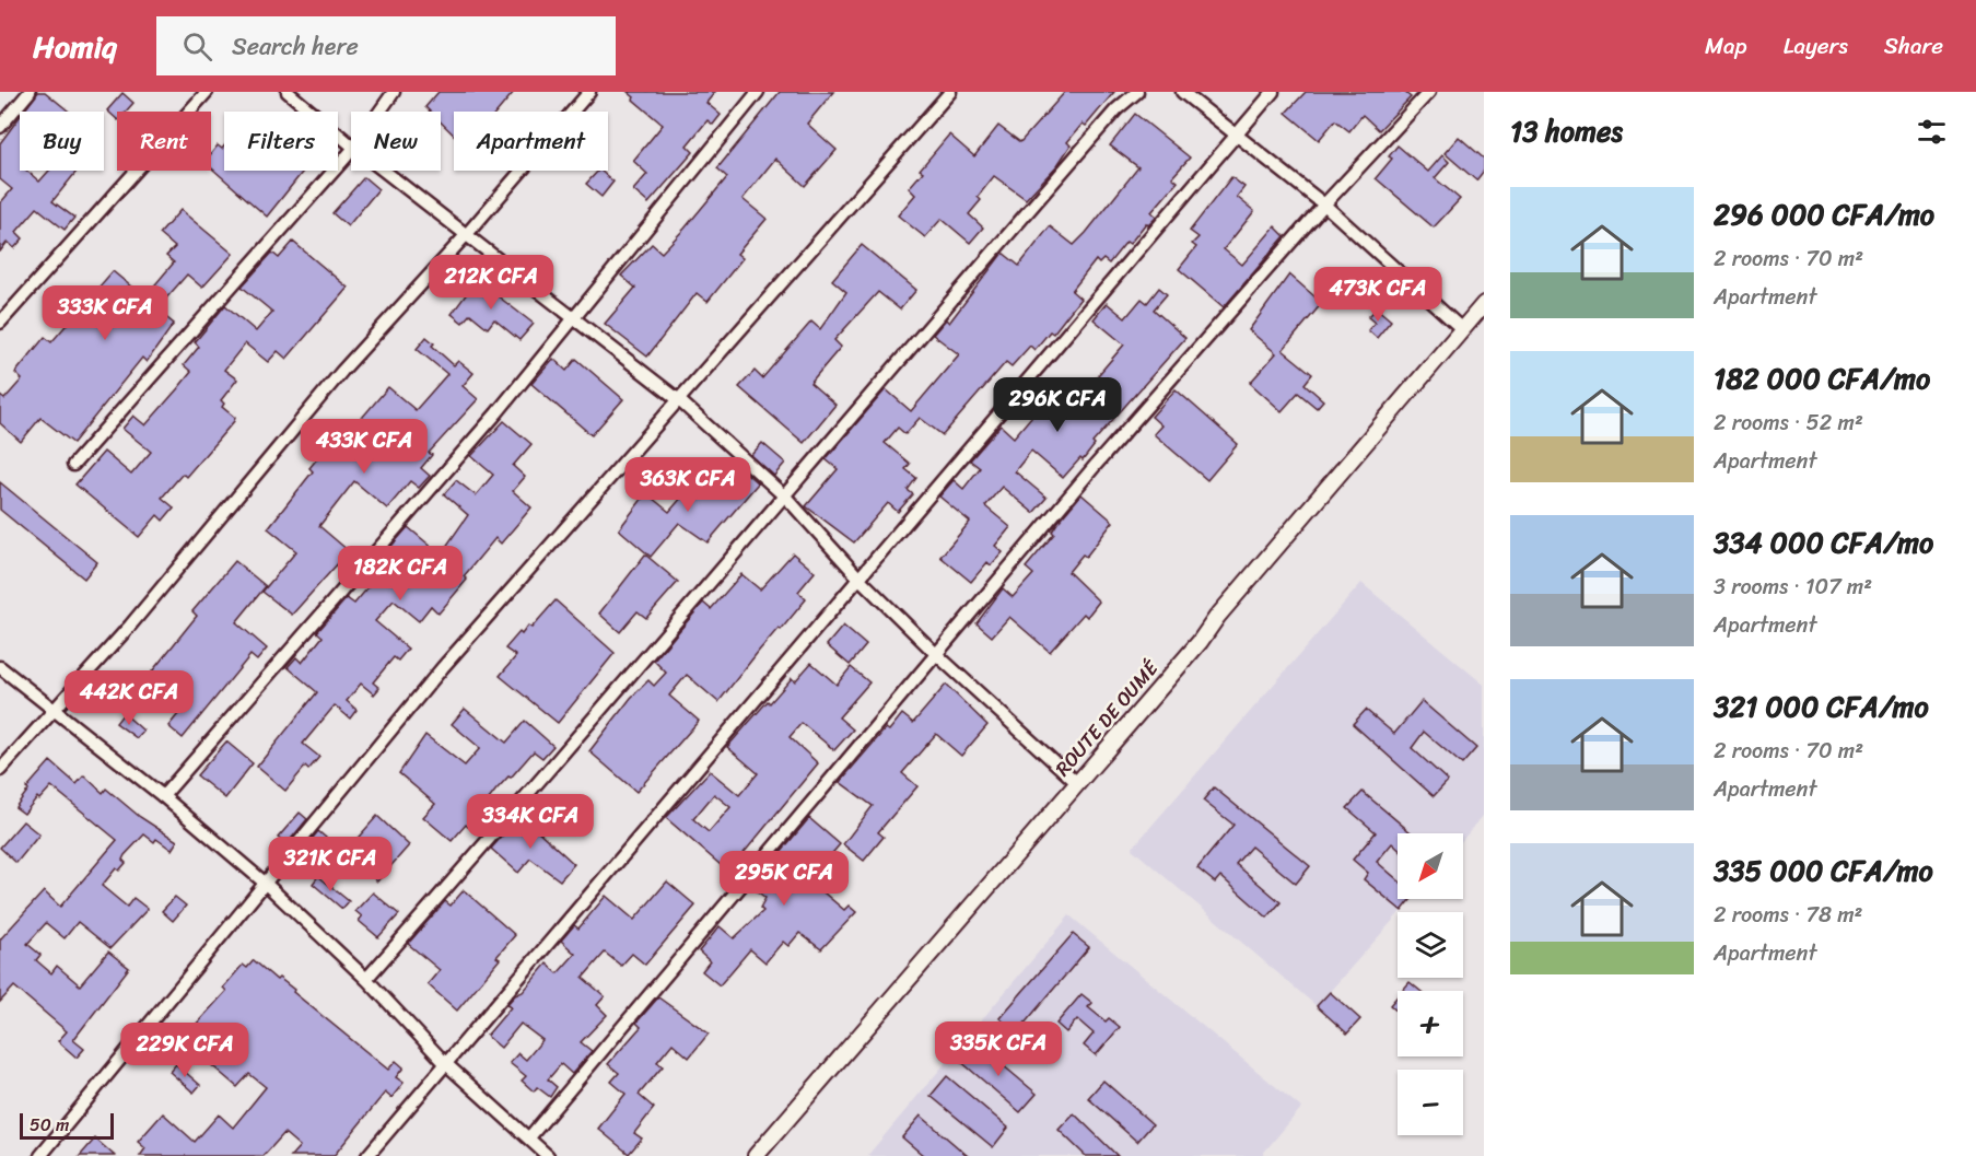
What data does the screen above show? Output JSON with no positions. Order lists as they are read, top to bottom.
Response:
{
  "streets": {
    "street": ["ROUTE DE OUMÉ"]
  },
  "scale_bar": "50 m",
  "north": "bottom left",
  "page": {
    "header": "Homiq",
    "search": "Search here",
    "nav": ["Map", "Layers", "Share"],
    "heading": "13 homes",
    "chip": [
      "Buy",
      "Rent",
      "Filters",
      "New",
      "Apartment"
    ],
    "list": [
      {
        "name": "296 000 CFA/mo",
        "note": "2 rooms · 70 m² · Apartment"
      },
      {
        "name": "182 000 CFA/mo",
        "note": "2 rooms · 52 m² · Apartment"
      },
      {
        "name": "334 000 CFA/mo",
        "note": "3 rooms · 107 m² · Apartment"
      },
      {
        "name": "321 000 CFA/mo",
        "note": "2 rooms · 70 m² · Apartment"
      },
      {
        "name": "335 000 CFA/mo",
        "note": "2 rooms · 78 m² · Apartment"
      }
    ],
    "price": [
      "212K CFA",
      "473K CFA",
      "333K CFA",
      "296K CFA",
      "433K CFA",
      "363K CFA",
      "182K CFA",
      "442K CFA",
      "334K CFA",
      "321K CFA",
      "295K CFA",
      "335K CFA",
      "229K CFA"
    ],
    "map_buttons": ["+", "−"],
    "scale": "50 m"
  }
}
